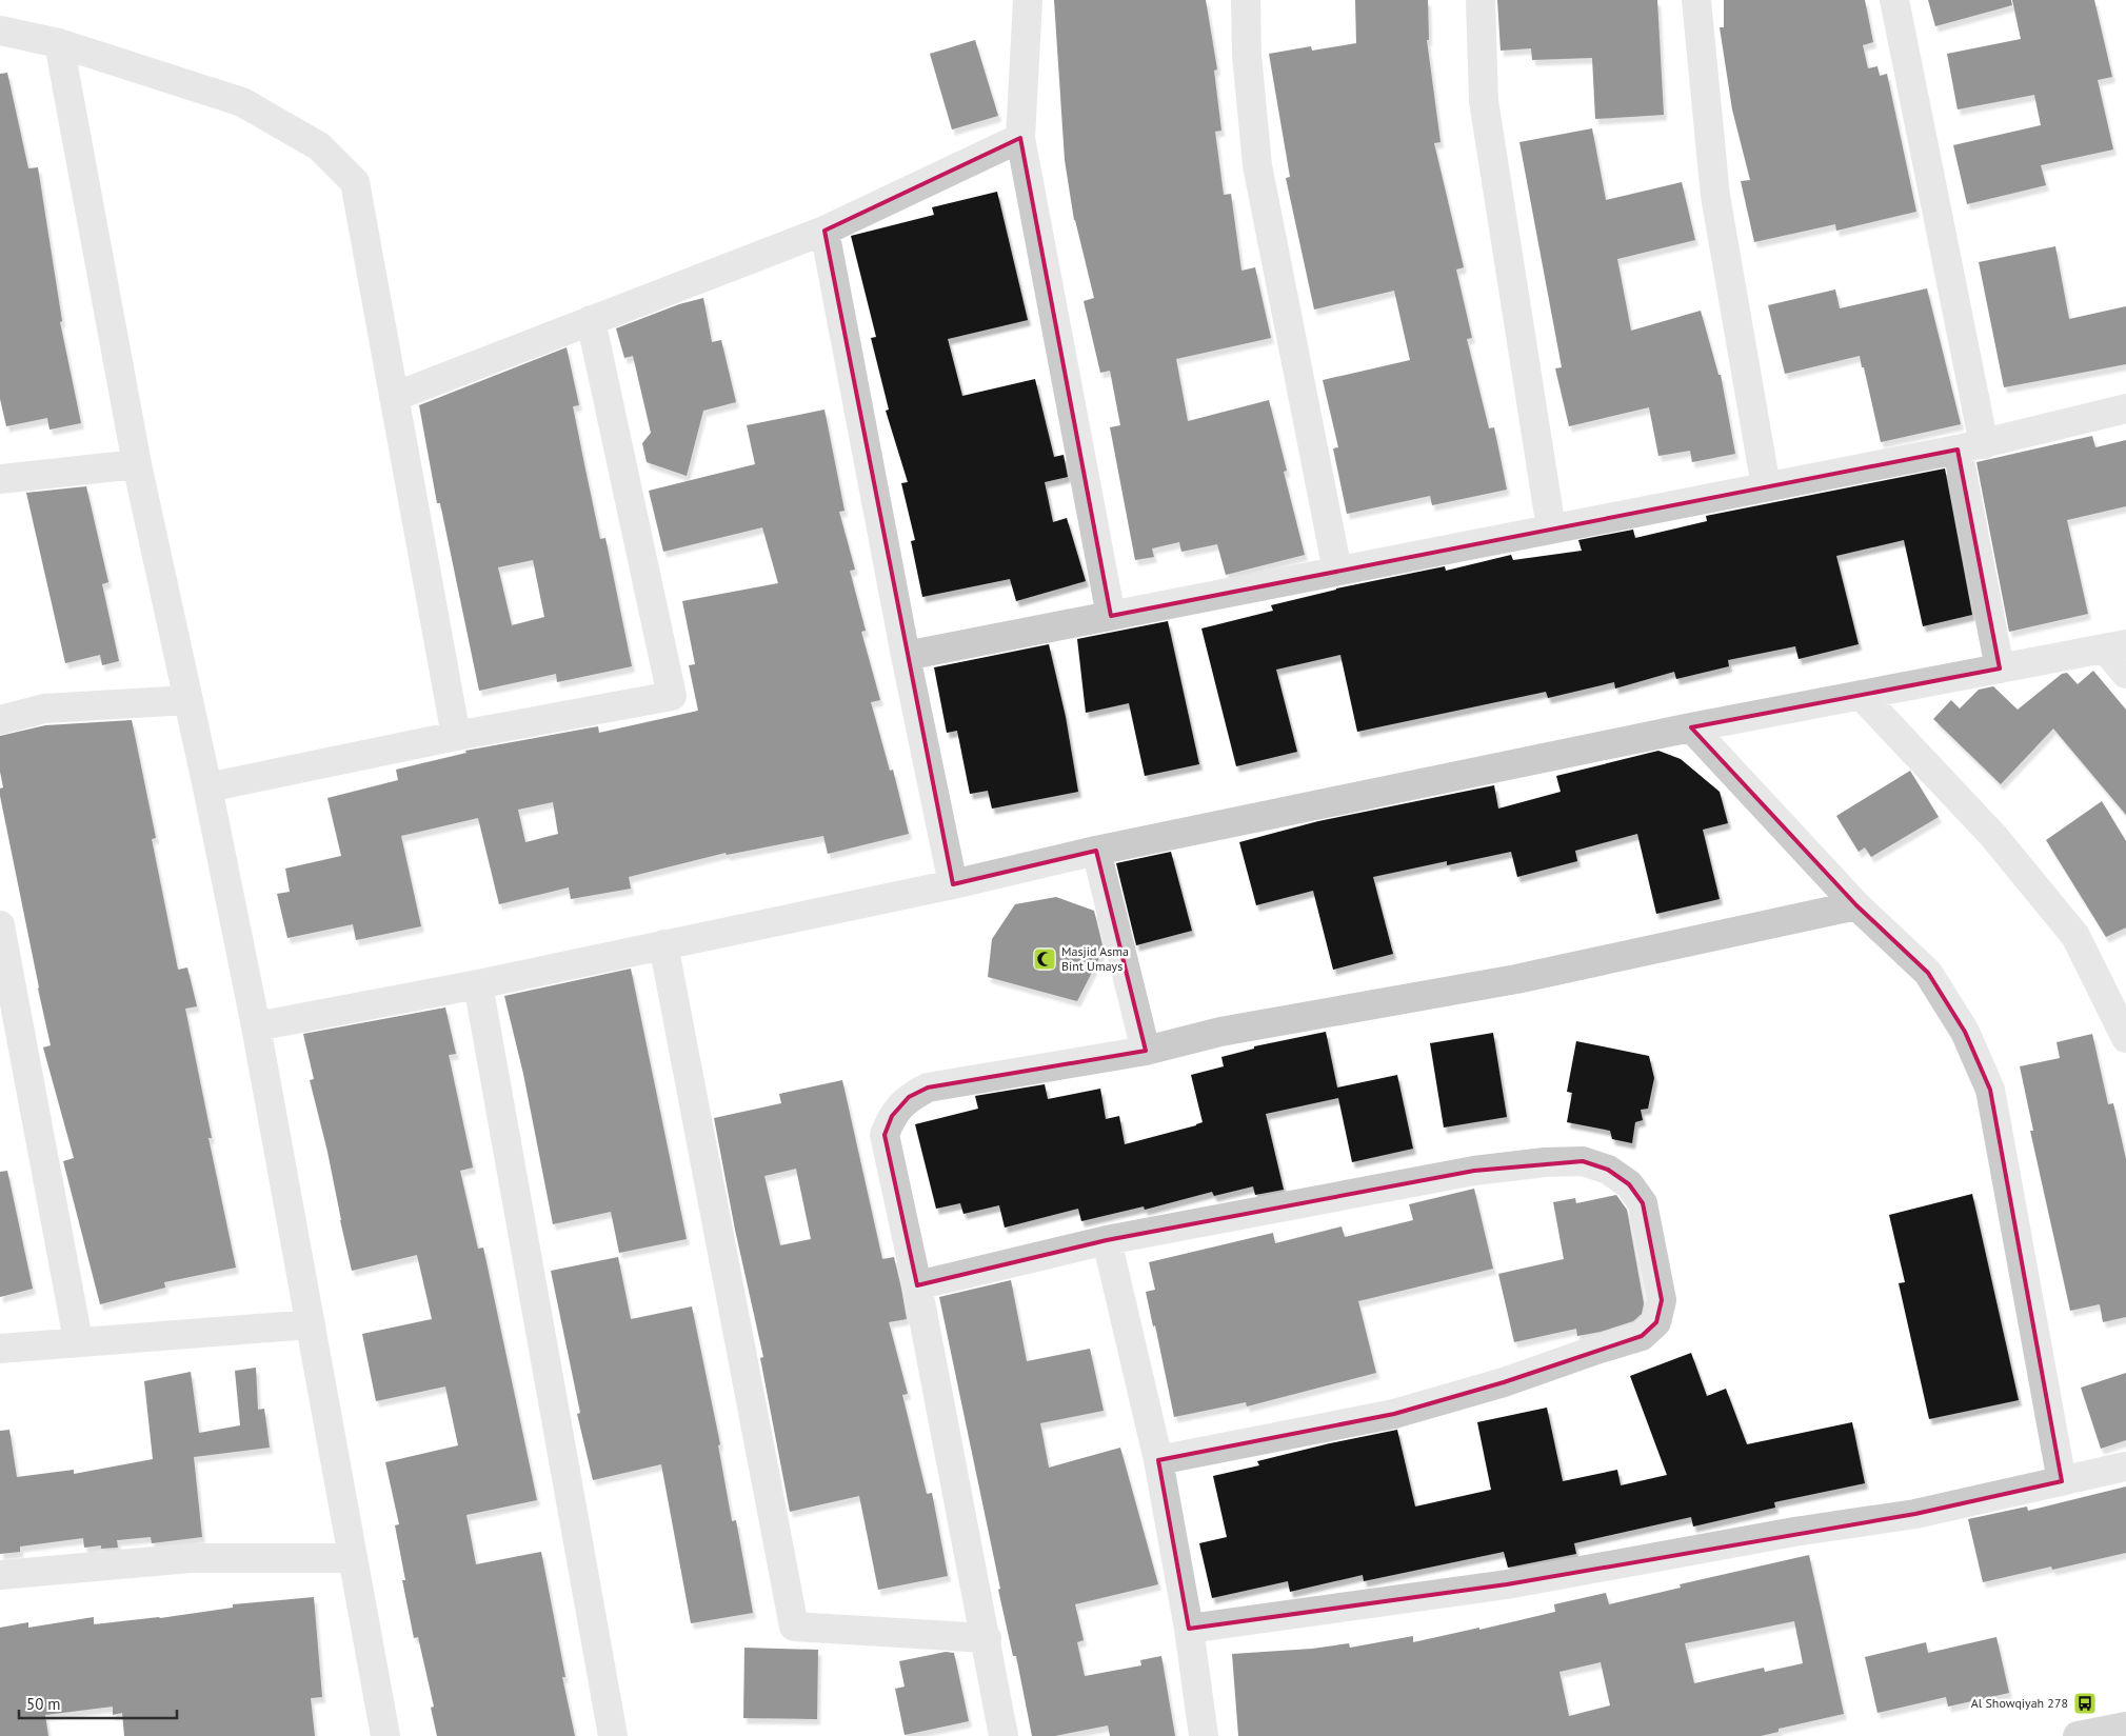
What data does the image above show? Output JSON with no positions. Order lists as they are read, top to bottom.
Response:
{
  "places": {
    "mosque": ["Masjid Asma Bint Umays"],
    "bus stop": ["Al Showqiyah 278"]
  },
  "scale_bar": "50 m"
}
